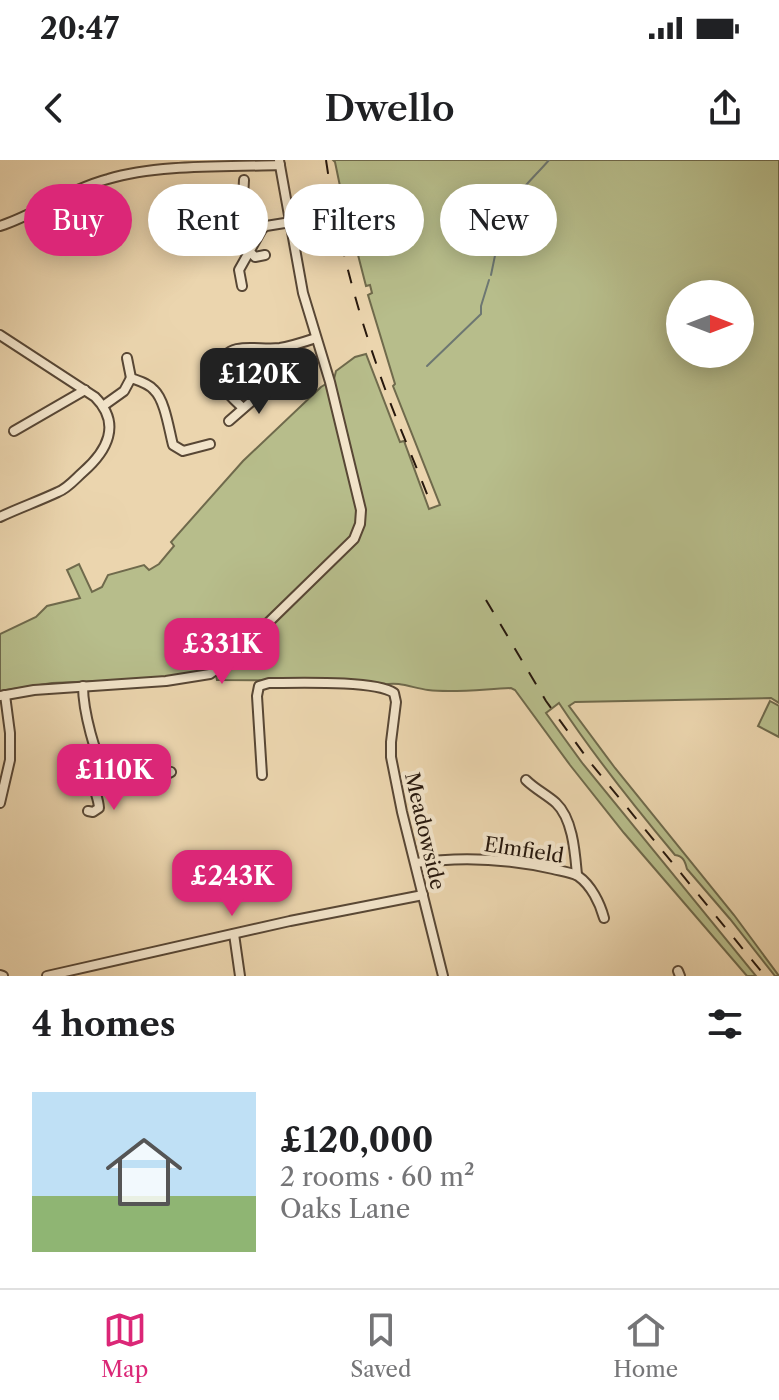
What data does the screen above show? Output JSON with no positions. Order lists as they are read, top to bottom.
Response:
{
  "streets": {
    "street": ["Meadowside", "Elmfield"]
  },
  "crossings": [
    ["Meadowside", "Elmfield"]
  ],
  "north": "right",
  "page": {
    "status": "20:47",
    "header": "Dwello",
    "chip": [
      "Buy",
      "Rent",
      "Filters",
      "New"
    ],
    "price": [
      "£120K",
      "£331K",
      "£110K",
      "£243K"
    ],
    "heading": "4 homes",
    "list": [
      {
        "name": "£120,000",
        "note": "2 rooms · 60 m² · Oaks Lane"
      }
    ],
    "tabs": ["Map", "Saved", "Home"]
  }
}
